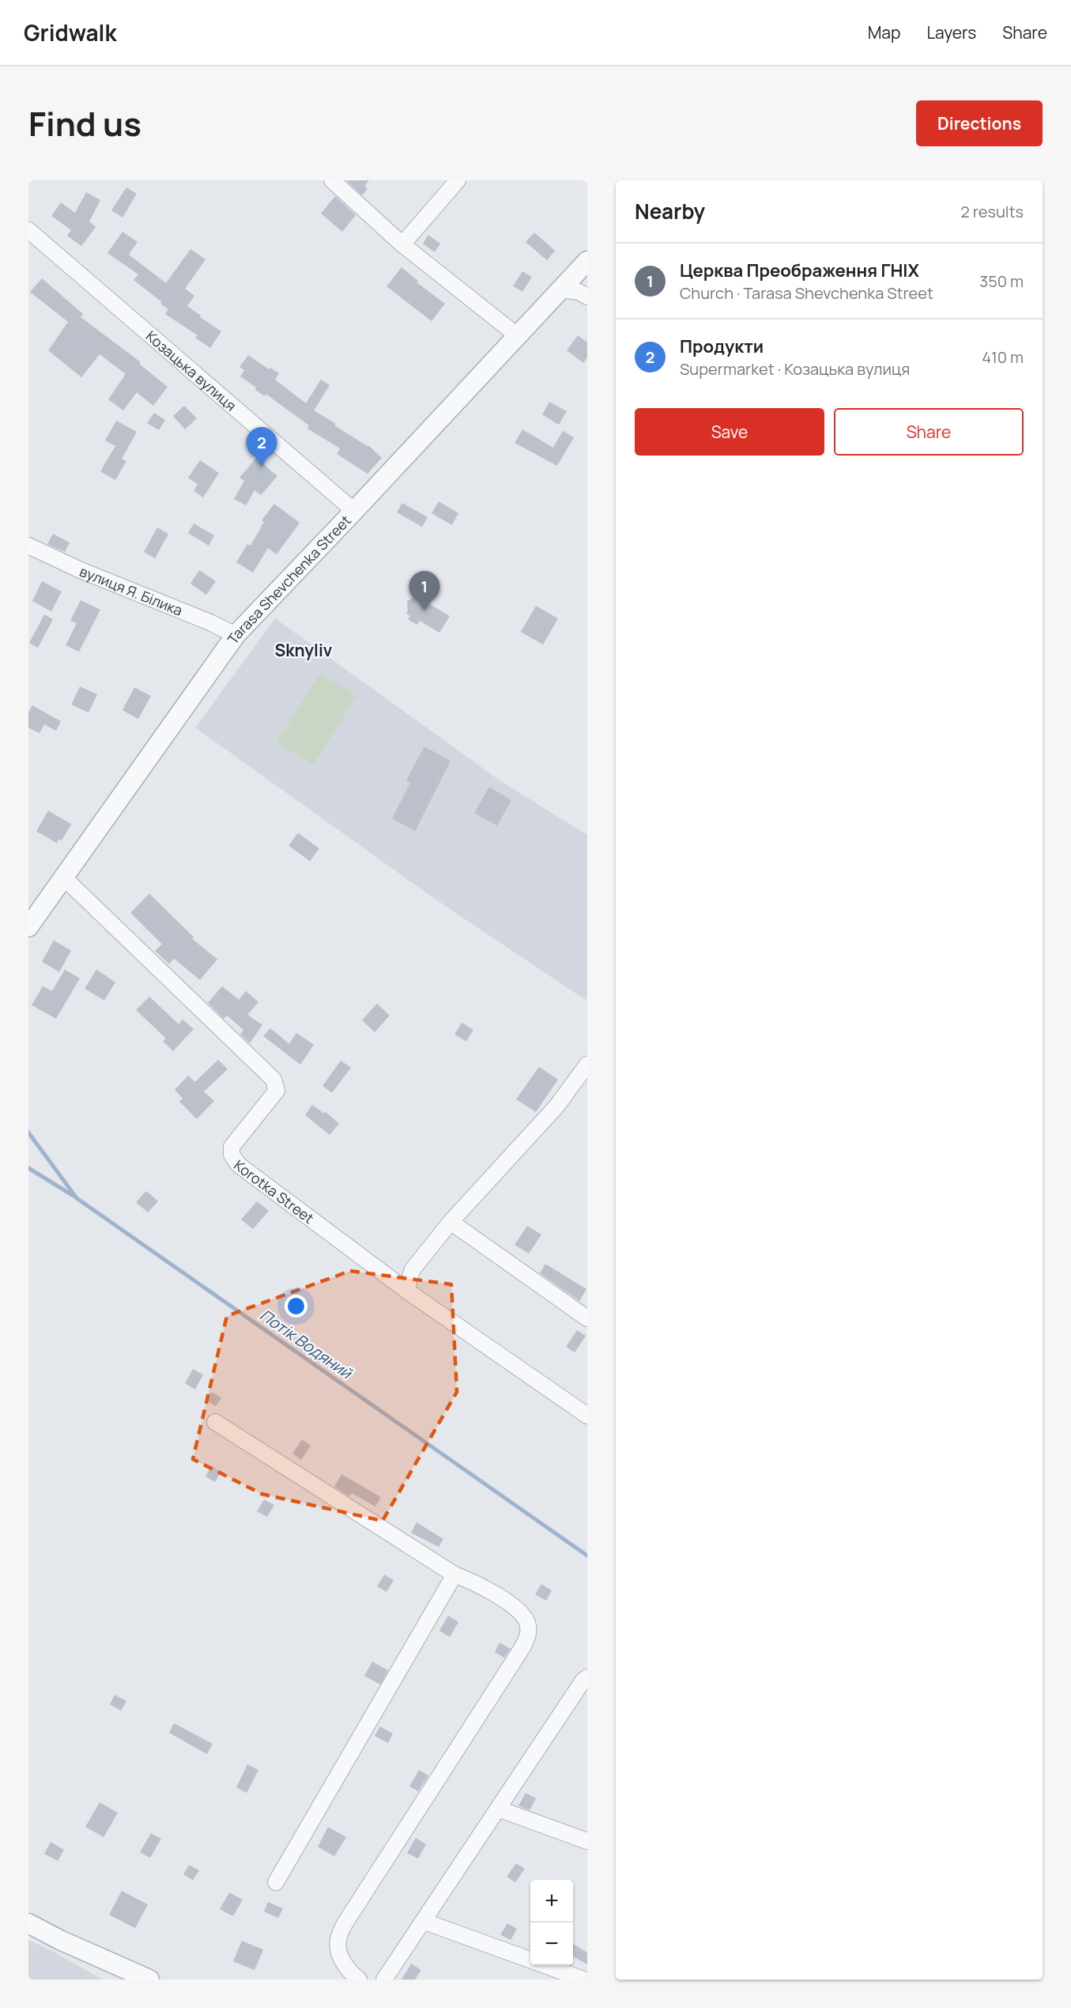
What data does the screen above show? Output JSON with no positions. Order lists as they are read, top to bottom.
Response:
{
  "streets": {
    "street": [
      "Козацька вулиця",
      "Tarasa Shevchenka Street",
      "вулиця Я. Білика",
      "Korotka Street"
    ]
  },
  "crossings": [
    ["Козацька вулиця", "Tarasa Shevchenka Street"],
    ["Tarasa Shevchenka Street", "вулиця Я. Білика"],
    ["Tarasa Shevchenka Street", "Korotka Street"]
  ],
  "districts": ["Sknyliv"],
  "water": ["Потік Водяний"],
  "page": {
    "header": "Gridwalk",
    "nav": ["Map", "Layers", "Share"],
    "title": "Find us",
    "buttons": [
      "Directions",
      ["Save", "Share"]
    ],
    "heading": ["Nearby", "2 results"],
    "list": [
      {
        "mark": "1",
        "name": "Церква Преображення ГНІХ",
        "note": "Church · Tarasa Shevchenka Street",
        "value": "350 m"
      },
      {
        "mark": "2",
        "name": "Продукти",
        "note": "Supermarket · Козацька вулиця",
        "value": "410 m"
      }
    ],
    "pins": ["2", "1"],
    "map_buttons": ["+", "−"]
  }
}
